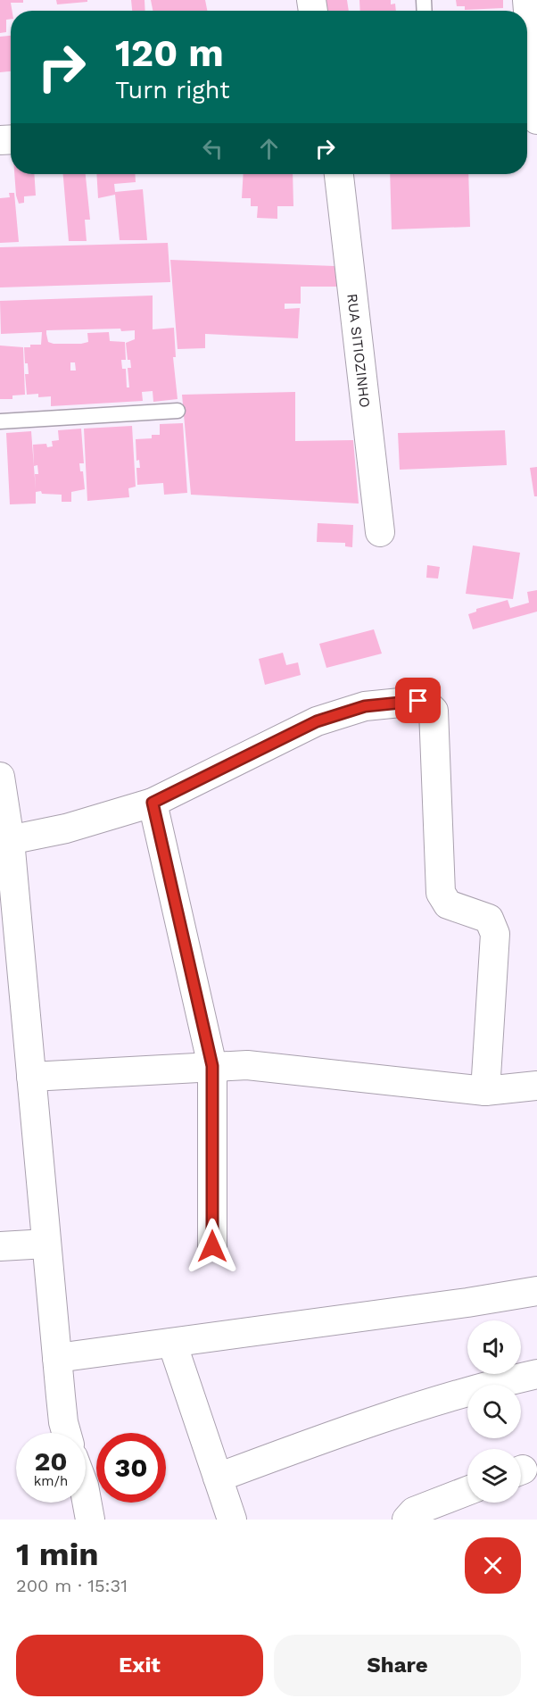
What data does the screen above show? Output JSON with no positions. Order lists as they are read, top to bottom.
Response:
{
  "streets": {
    "street": ["RUA SITIOZINHO"]
  },
  "page": {
    "turn": ["120 m", "Turn right"],
    "speed": "20 km/h",
    "limit": "30",
    "heading": ["1 min", "200 m · 15:31"],
    "buttons": ["Exit", "Share"]
  }
}
